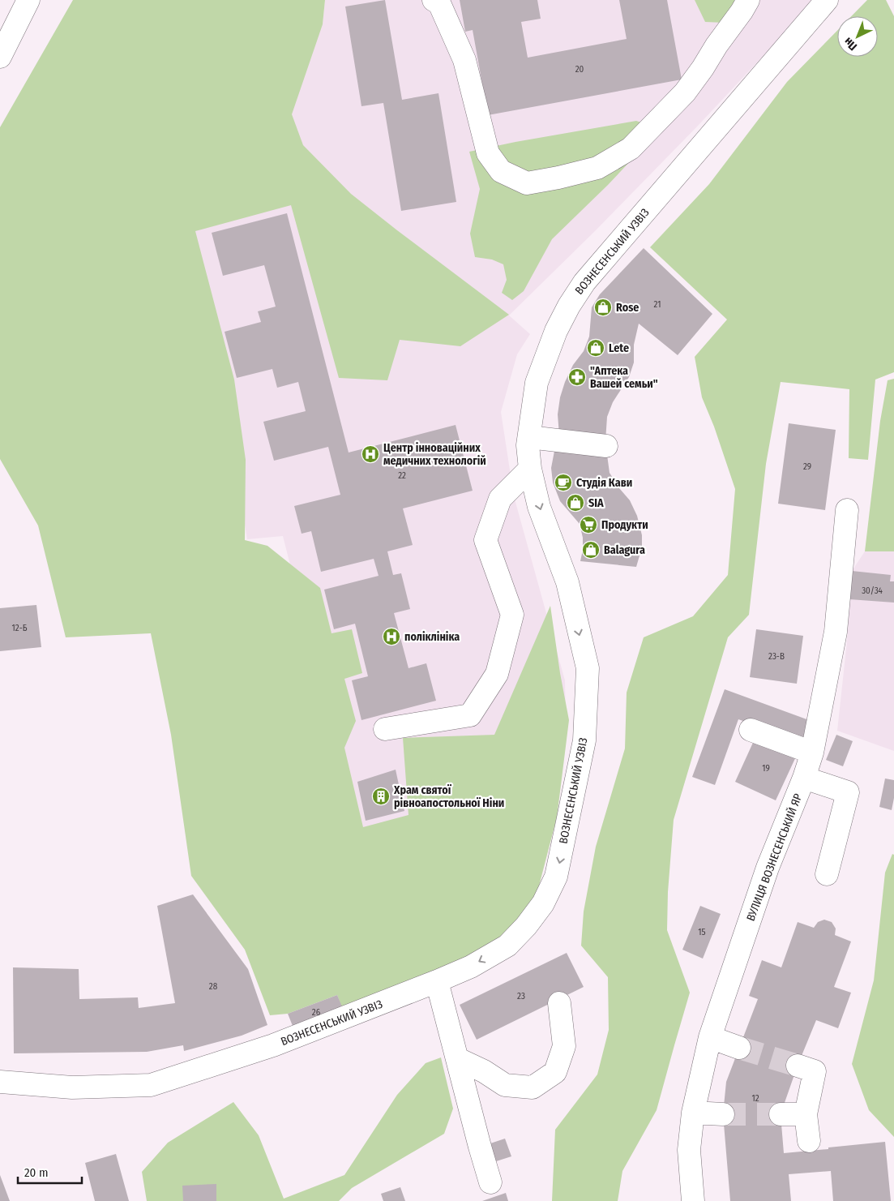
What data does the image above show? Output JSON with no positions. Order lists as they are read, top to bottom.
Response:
{
  "streets": {
    "street": ["ВОЗНЕСЕНСЬКИЙ УЗВІЗ", "ВУЛИЦЯ ВОЗНЕСЕНСЬКИЙ ЯР"]
  },
  "places": {
    "shop": [
      "Rose",
      "Lete",
      "SIA",
      "Balagura"
    ],
    "pharmacy": ["\"Аптека Вашей семьи\""],
    "hospital": ["Центр інноваційних медичних технологій", "поліклініка"],
    "cafe": ["Студія Кави"],
    "supermarket": ["Продукти"],
    "building": ["Храм святої рівноапостольної Ніни"]
  },
  "house_numbers": [
    "20",
    "21",
    "29",
    "22",
    "30/34",
    "12-Б",
    "23-В",
    "19",
    "15",
    "28",
    "23",
    "26",
    "12"
  ],
  "scale_bar": "20 m",
  "north": "bottom left"
}
